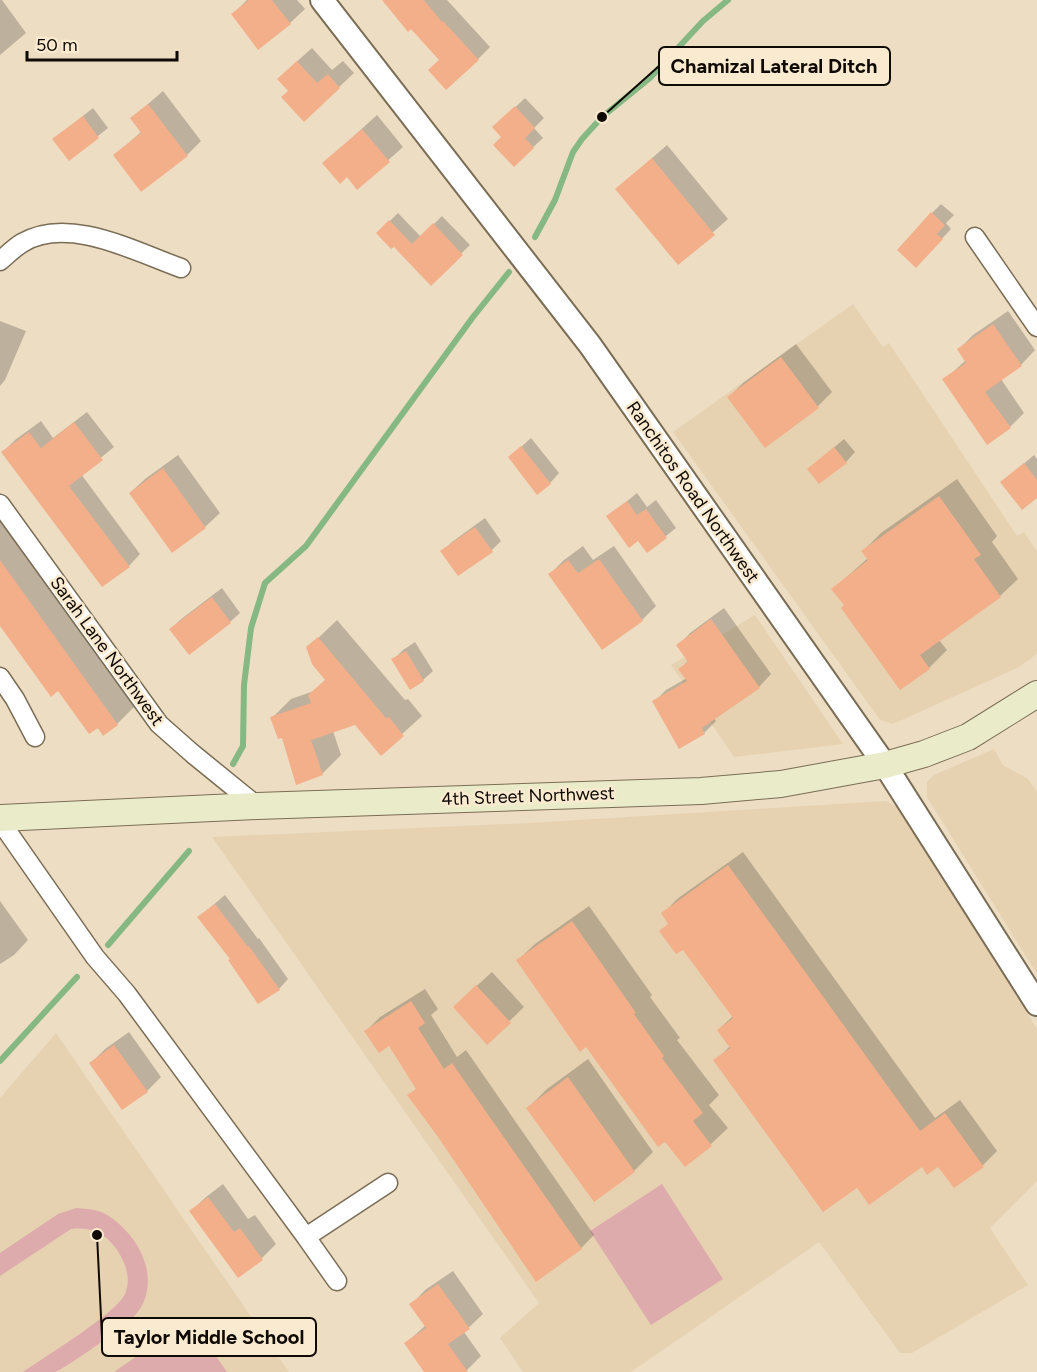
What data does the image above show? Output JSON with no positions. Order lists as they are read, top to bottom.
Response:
{
  "streets": {
    "main road": ["4th Street Northwest"],
    "street": ["Ranchitos Road Northwest", "Sarah Lane Northwest"]
  },
  "crossings": [
    ["Ranchitos Road Northwest", "4th Street Northwest"],
    ["Sarah Lane Northwest", "4th Street Northwest"]
  ],
  "places": ["Chamizal Lateral Ditch", "Taylor Middle School"],
  "scale_bar": "50 m"
}
